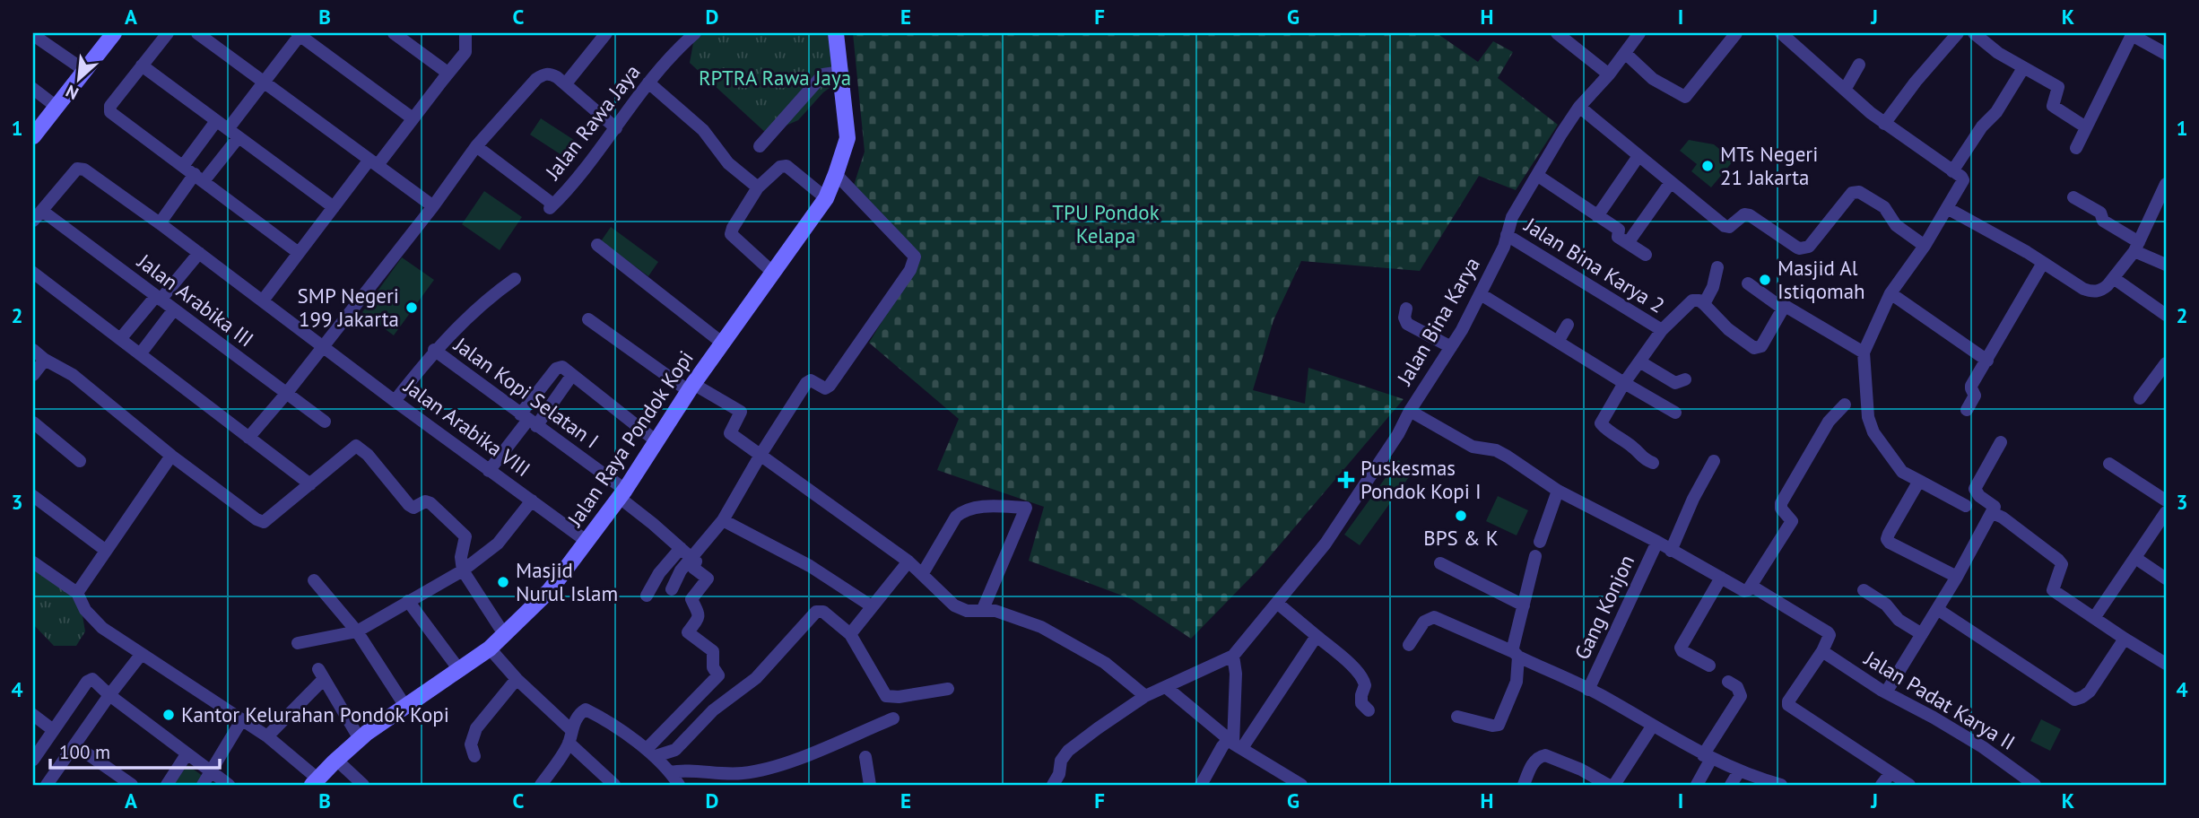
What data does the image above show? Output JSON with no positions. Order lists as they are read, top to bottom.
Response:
{
  "streets": {
    "street": [
      "Jalan Rawa Jaya",
      "Jalan Bina Karya 2",
      "Jalan Arabika III",
      "Jalan Bina Karya",
      "Jalan Kopi Selatan I",
      "Jalan Arabika VIII",
      "Jalan Raya Pondok Kopi",
      "Gang Konjon",
      "Jalan Padat Karya II"
    ]
  },
  "crossings": [
    ["Jalan Bina Karya 2", "Jalan Bina Karya"],
    ["Jalan Arabika III", "Jalan Arabika VIII"],
    ["Jalan Bina Karya", "Gang Konjon"],
    ["Jalan Kopi Selatan I", "Jalan Raya Pondok Kopi"],
    ["Jalan Arabika VIII", "Jalan Raya Pondok Kopi"]
  ],
  "parks": ["RPTRA Rawa Jaya", "TPU Pondok Kelapa"],
  "places": {
    "other": [
      "MTs Negeri 21 Jakarta",
      "Masjid Al Istiqomah",
      "SMP Negeri 199 Jakarta",
      "BPS & K",
      "Masjid Nurul Islam",
      "Kantor Kelurahan Pondok Kopi"
    ],
    "health": ["Puskesmas Pondok Kopi I"]
  },
  "scale_bar": "100 m",
  "north": "bottom left",
  "grid": {
    "columns": [
      "A",
      "B",
      "C",
      "D",
      "E",
      "F",
      "G",
      "H",
      "I",
      "J",
      "K"
    ],
    "rows": [
      "1",
      "2",
      "3",
      "4"
    ]
  }
}
